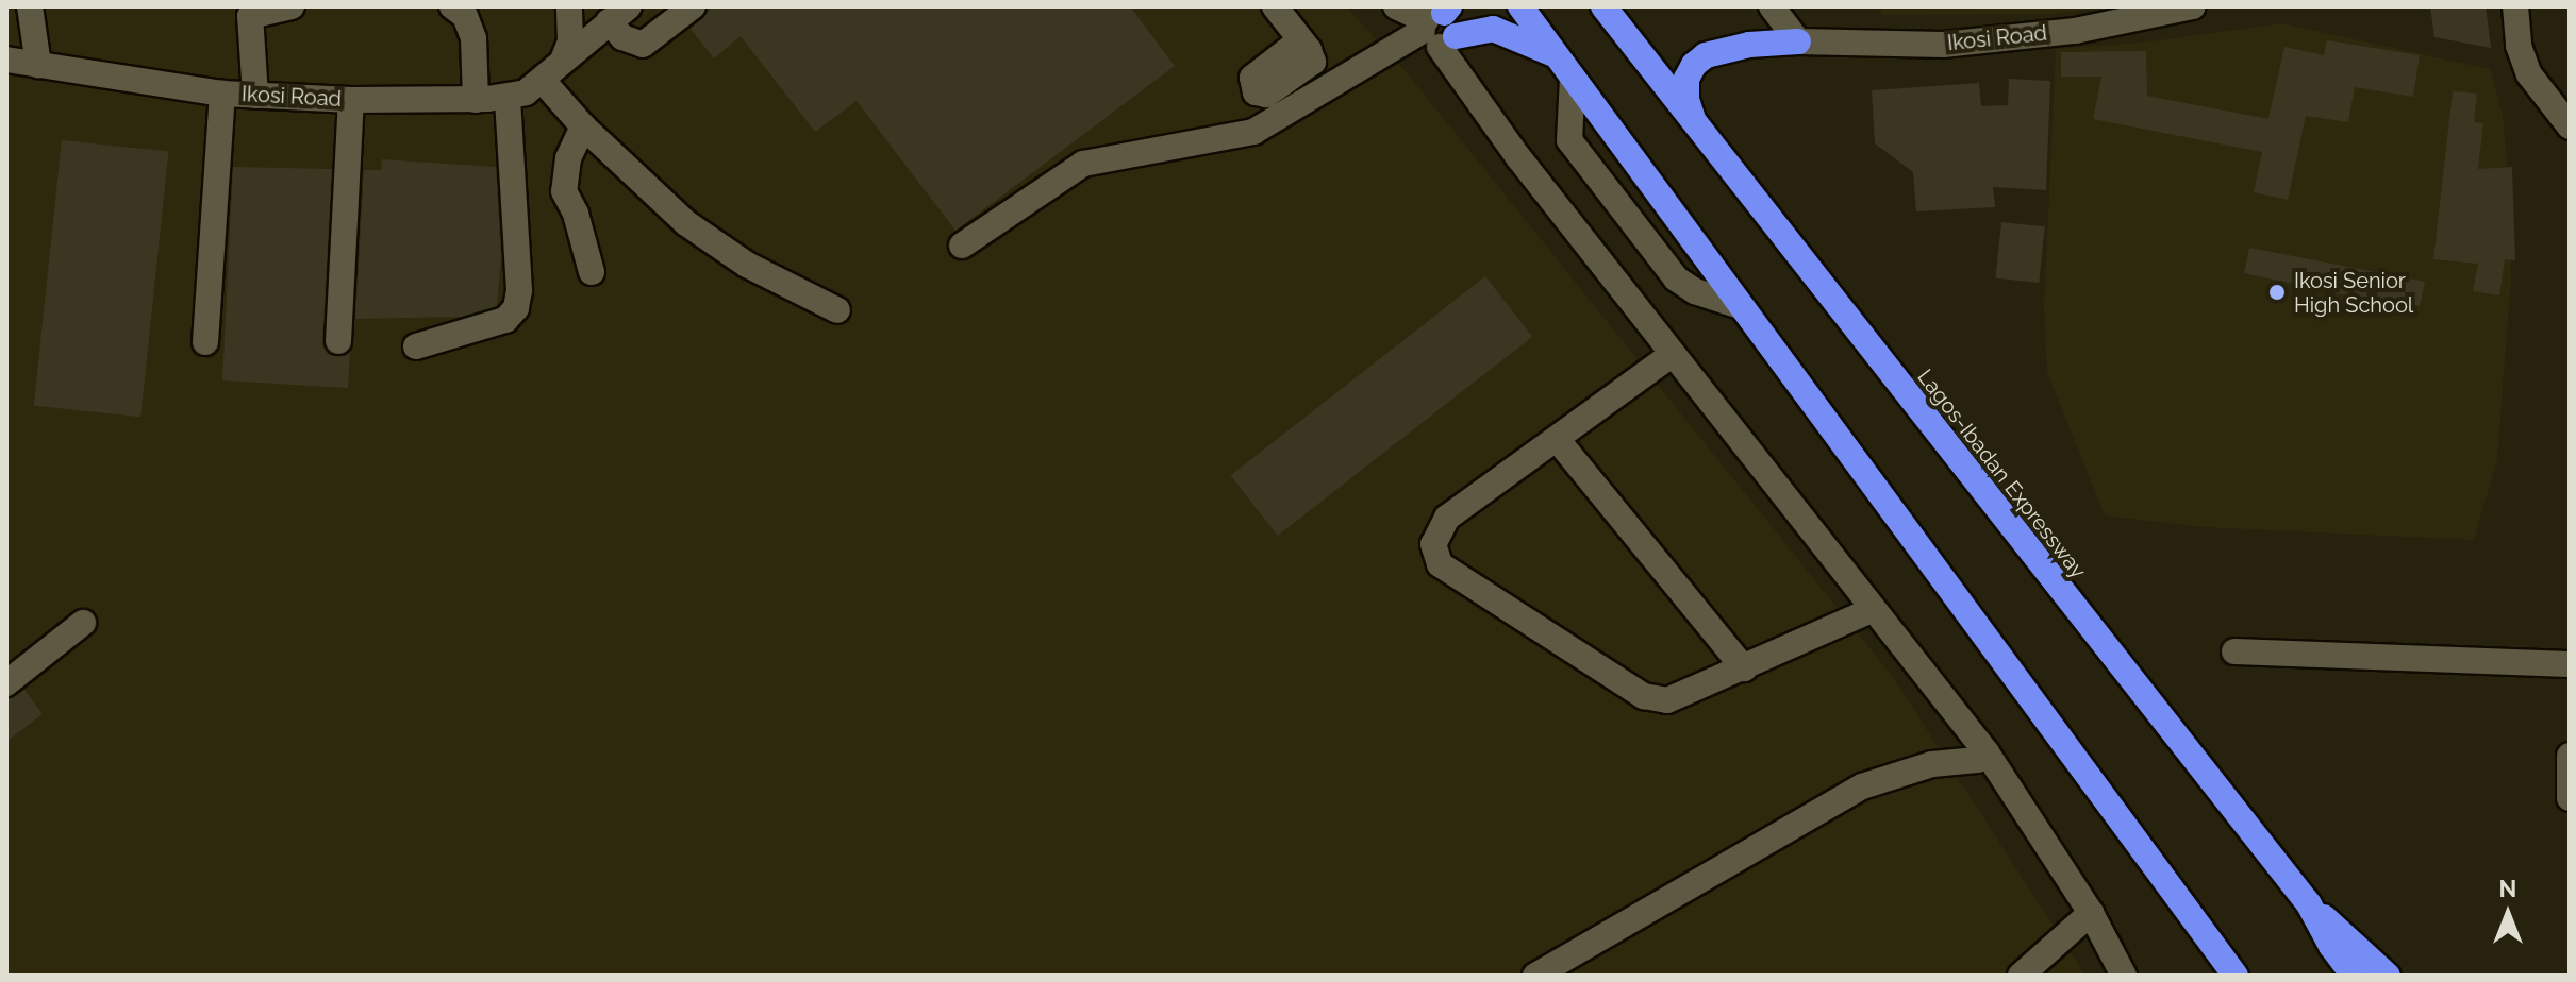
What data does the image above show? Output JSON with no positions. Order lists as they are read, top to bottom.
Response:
{
  "streets": {
    "highway": ["Lagos-Ibadan Expressway"],
    "street": ["Ikosi Road"]
  },
  "places": ["Ikosi Senior High School"],
  "north": "top"
}
